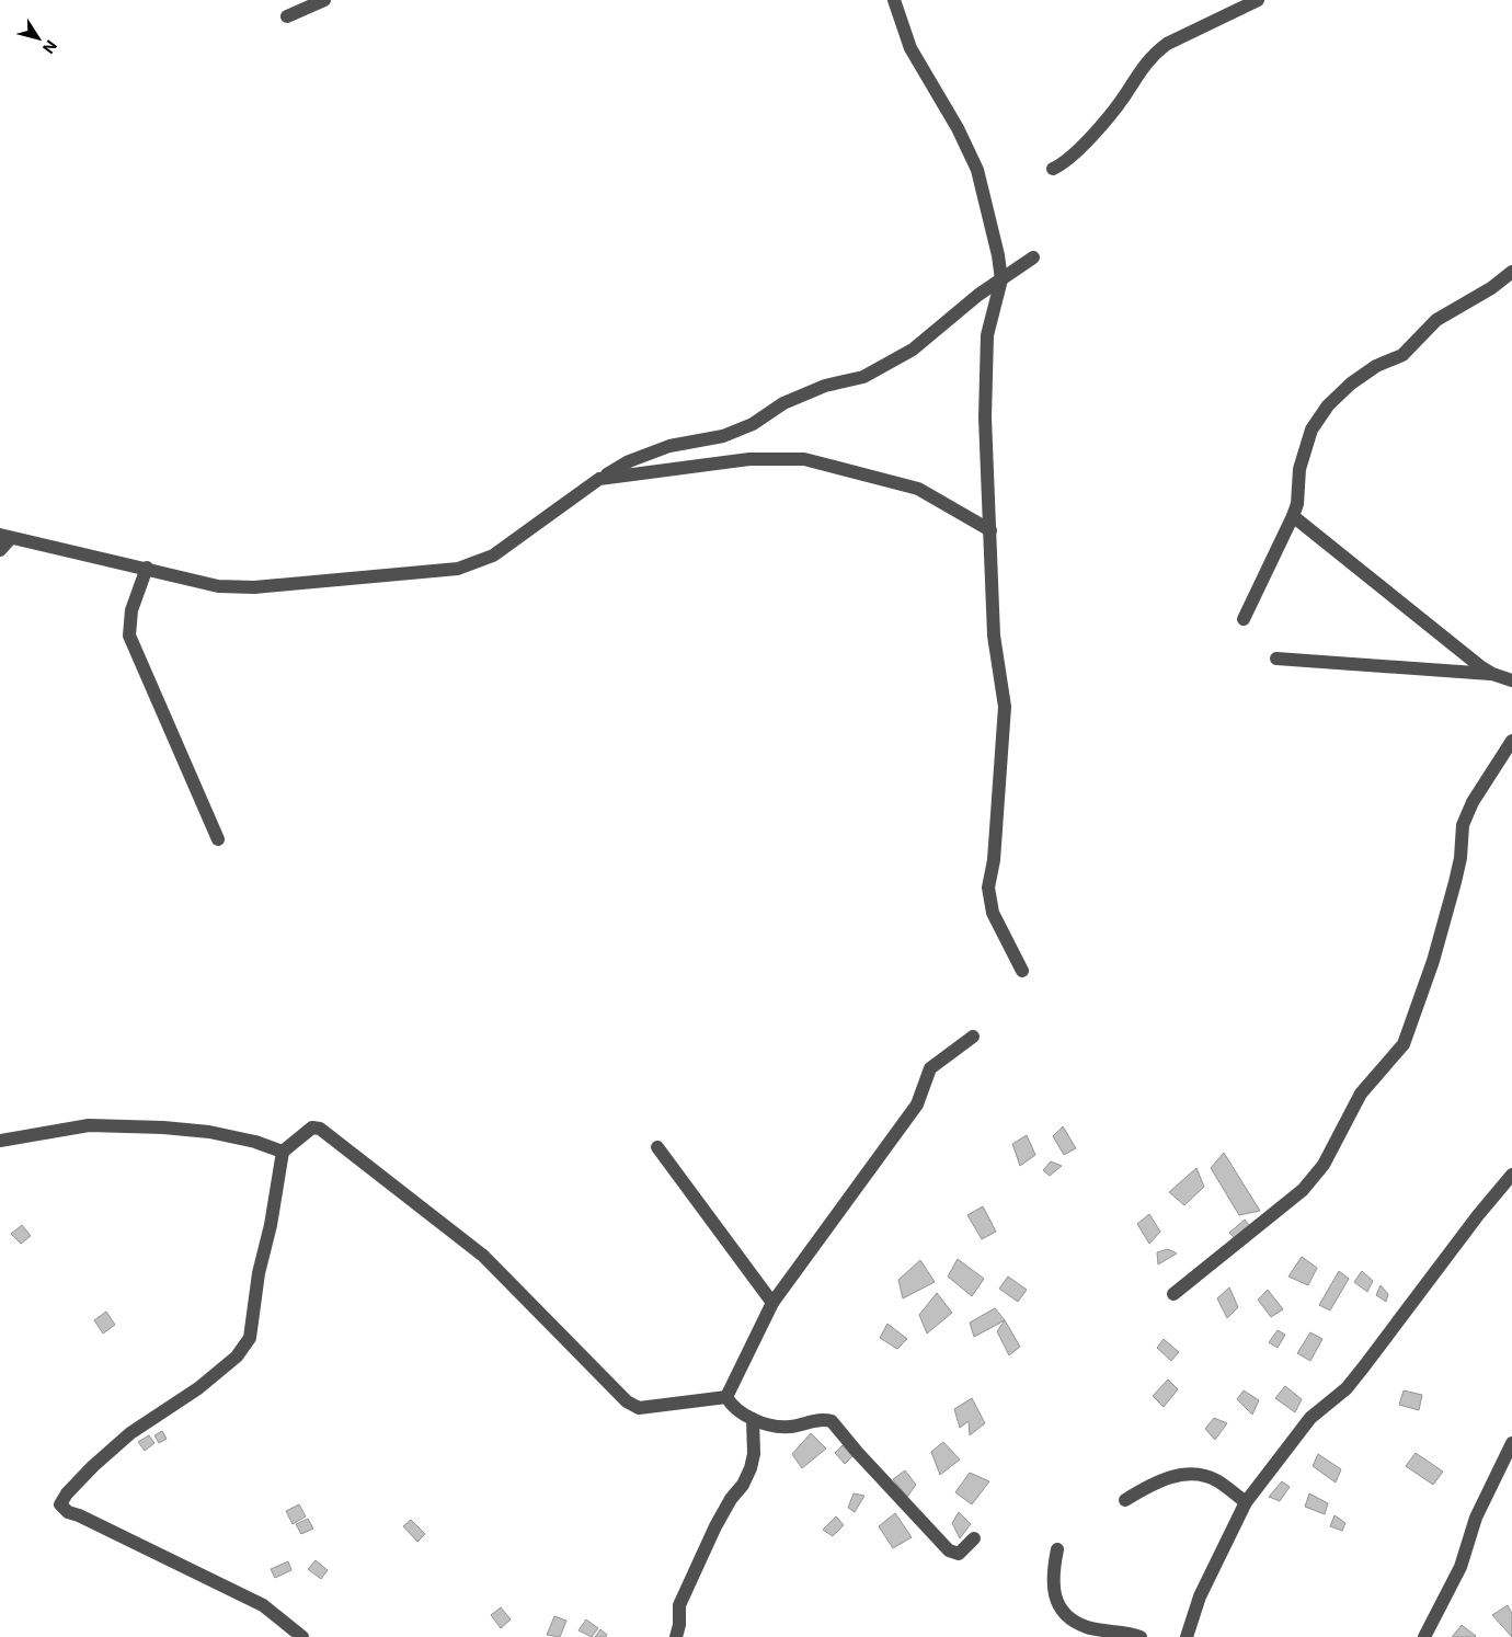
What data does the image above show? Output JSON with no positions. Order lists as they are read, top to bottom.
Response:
{
  "north": "bottom right"
}
